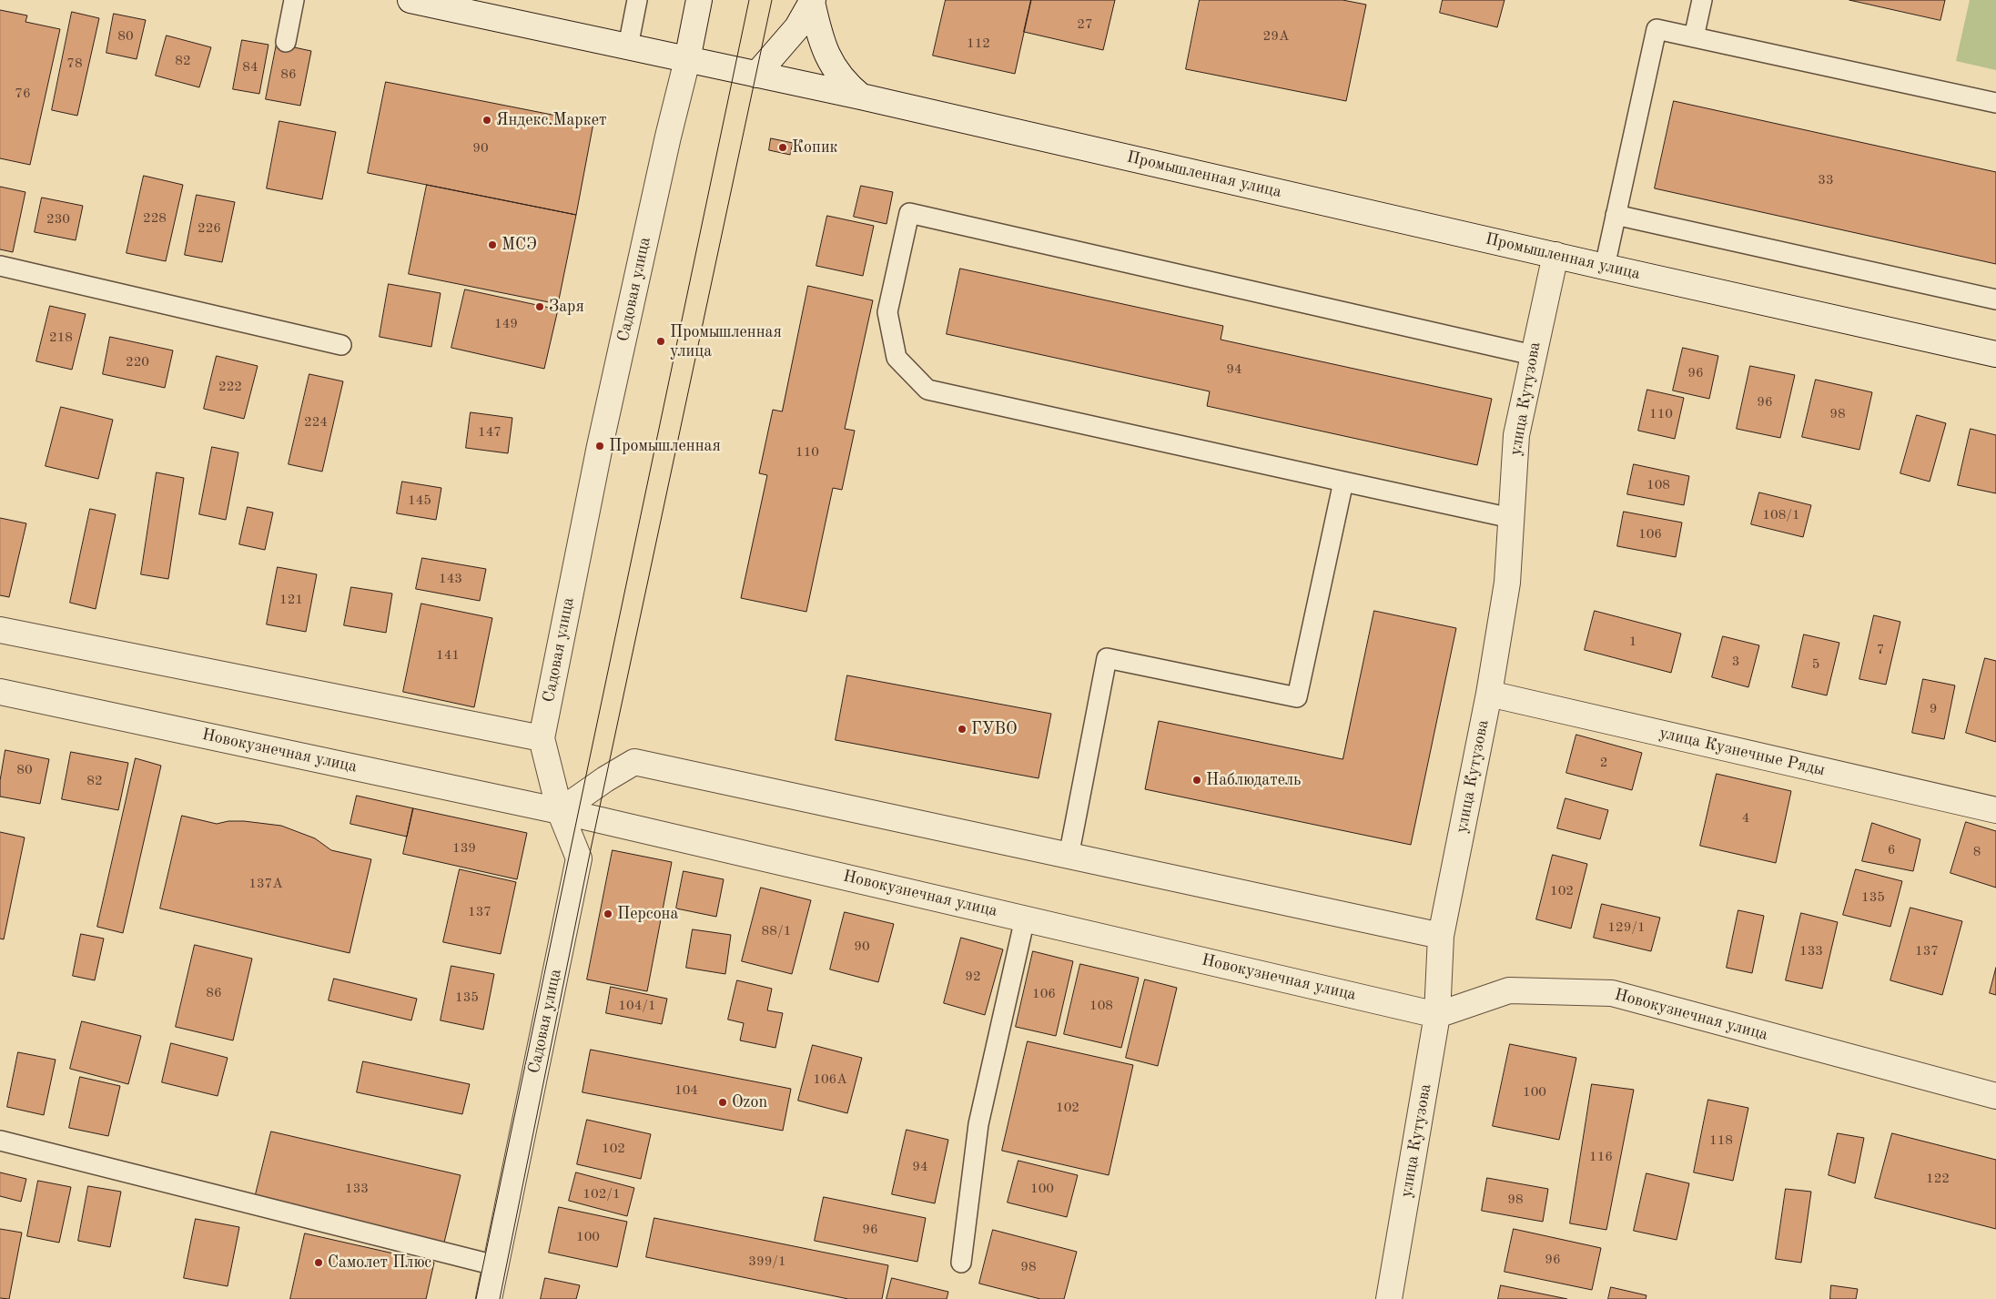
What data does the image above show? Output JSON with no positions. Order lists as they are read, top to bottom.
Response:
{
  "streets": {
    "street": [
      "Промышленная улица",
      "Садовая улица",
      "улица Кутузова",
      "Новокузнечная улица",
      "улица Кузнечные Ряды"
    ]
  },
  "crossings": [
    ["Промышленная улица", "Садовая улица"],
    ["Промышленная улица", "улица Кутузова"],
    ["Садовая улица", "Новокузнечная улица"],
    ["улица Кутузова", "Новокузнечная улица"],
    ["улица Кутузова", "улица Кузнечные Ряды"]
  ],
  "places": [
    "Яндекс.Маркет",
    "Копик",
    "МСЭ",
    "Заря",
    "Промышленная улица",
    "Промышленная",
    "ГУВО",
    "Наблюдатель",
    "Персона",
    "Ozon",
    "Самолет Плюс"
  ],
  "house_numbers": [
    "27",
    "80",
    "29А",
    "112",
    "82",
    "78",
    "84",
    "86",
    "76",
    "90",
    "33",
    "228",
    "230",
    "226",
    "149",
    "218",
    "220",
    "94",
    "96",
    "222",
    "96",
    "110",
    "98",
    "224",
    "147",
    "110",
    "108",
    "145",
    "108/1",
    "106",
    "143",
    "121",
    "1",
    "7",
    "141",
    "3",
    "5",
    "9",
    "2",
    "80",
    "82",
    "4",
    "139",
    "6",
    "8",
    "137А",
    "102",
    "135",
    "137",
    "129/1",
    "88/1",
    "90",
    "133",
    "137",
    "92",
    "86",
    "106",
    "135",
    "104/1",
    "108",
    "106А",
    "104",
    "100",
    "102",
    "118",
    "102",
    "116",
    "94",
    "122",
    "133",
    "100",
    "102/1",
    "98",
    "96",
    "100",
    "96",
    "399/1",
    "98"
  ]
}
